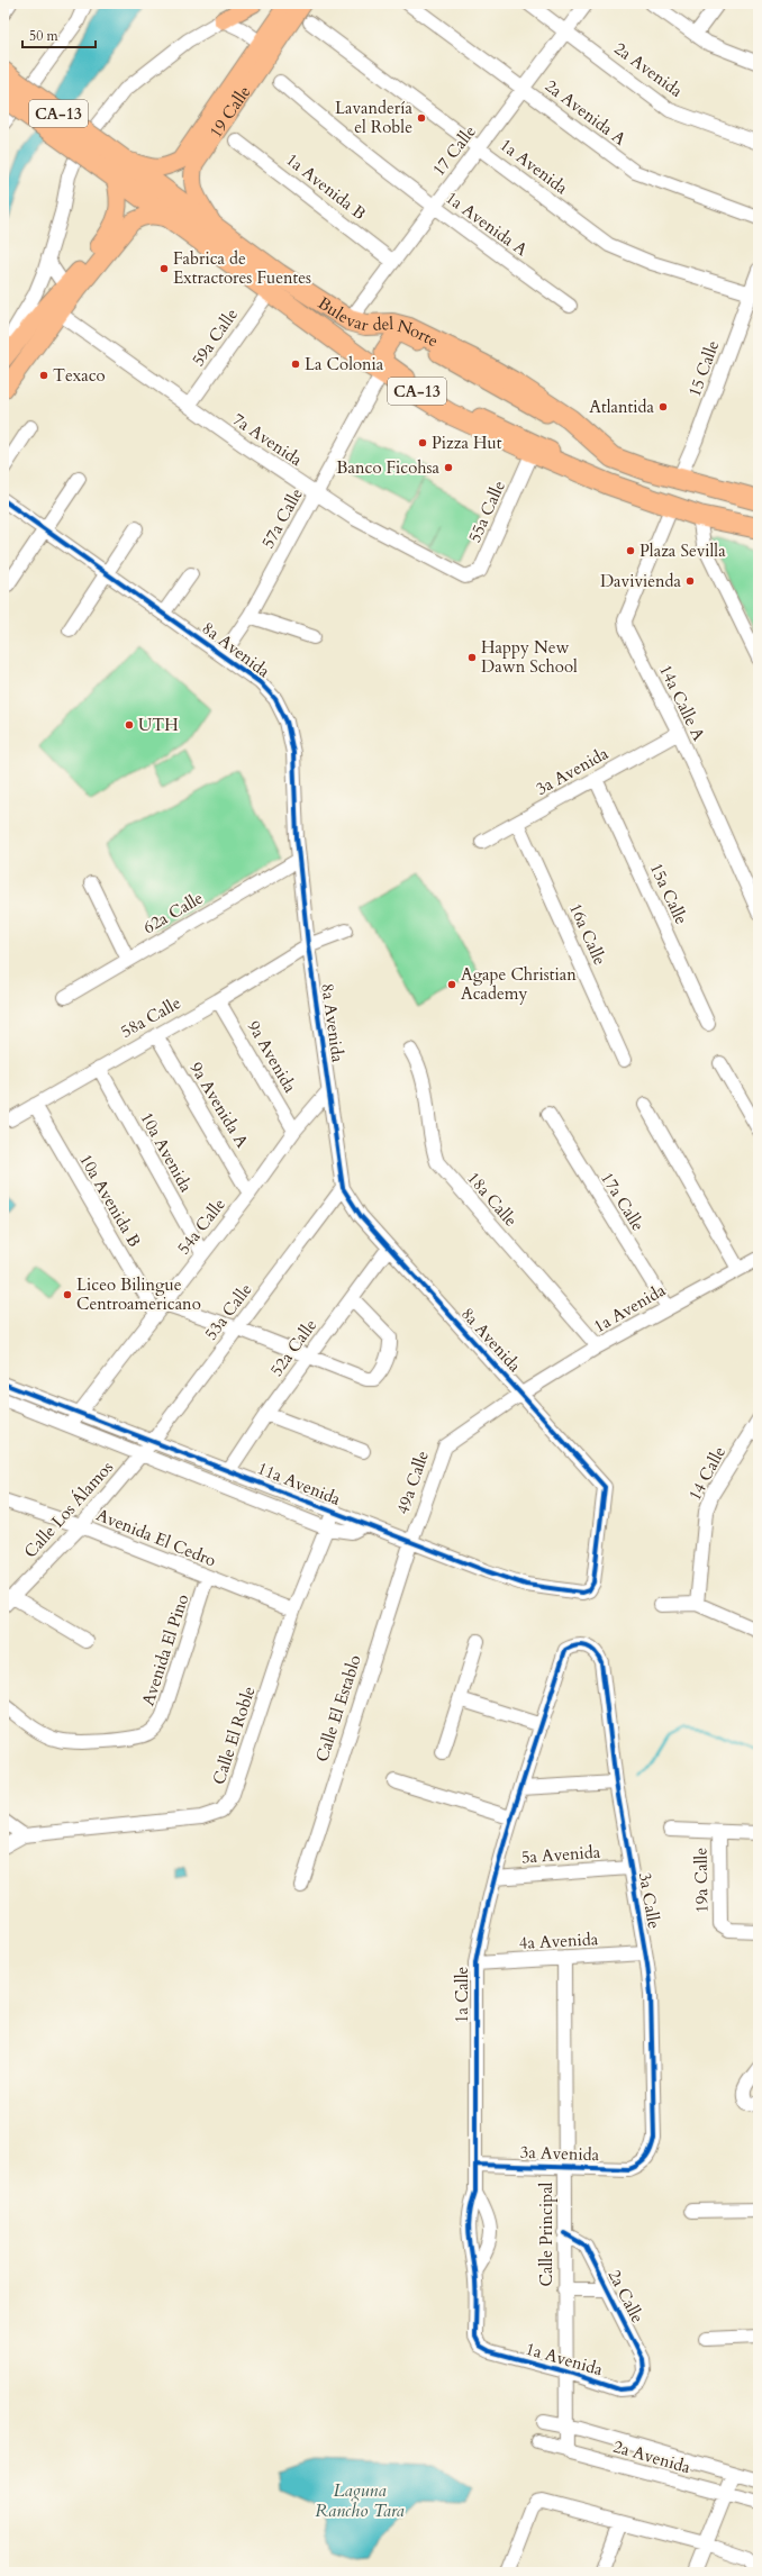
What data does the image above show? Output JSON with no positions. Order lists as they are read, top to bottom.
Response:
{
  "streets": {
    "highway": ["CA-13", "Bulevar del Norte"],
    "main road": ["19 Calle"],
    "street": [
      "2a Avenida",
      "2a Avenida A",
      "17 Calle",
      "1a Avenida",
      "1a Avenida B",
      "1a Avenida A",
      "59a Calle",
      "15 Calle",
      "7a Avenida",
      "55a Calle",
      "57a Calle",
      "8a Avenida",
      "14a Calle A",
      "3a Avenida",
      "15a Calle",
      "62a Calle",
      "16a Calle",
      "58a Calle",
      "9a Avenida",
      "9a Avenida A",
      "10a Avenida",
      "18a Calle",
      "10a Avenida B",
      "17a Calle",
      "54a Calle",
      "53a Calle",
      "52a Calle",
      "14 Calle",
      "49a Calle",
      "11a Avenida",
      "Calle Los Álamos",
      "Avenida El Cedro",
      "Avenida El Pino",
      "Calle El Establo",
      "Calle El Roble",
      "5a Avenida",
      "19a Calle",
      "3a Calle",
      "4a Avenida",
      "1a Calle",
      "Calle Principal",
      "2a Calle"
    ]
  },
  "crossings": [
    ["2a Avenida", "17 Calle"],
    ["2a Avenida", "Calle Principal"],
    ["19 Calle", "Bulevar del Norte"],
    ["2a Avenida A", "17 Calle"],
    ["17 Calle", "1a Avenida"],
    ["17 Calle", "1a Avenida B"],
    ["17 Calle", "1a Avenida A"],
    ["17 Calle", "Bulevar del Norte"],
    ["1a Avenida", "15 Calle"],
    ["1a Avenida", "8a Avenida"],
    ["1a Avenida", "18a Calle"],
    ["1a Avenida", "17a Calle"],
    ["1a Avenida", "49a Calle"],
    ["1a Avenida", "1a Calle"],
    ["1a Avenida", "Calle Principal"],
    ["1a Avenida", "2a Calle"],
    ["Bulevar del Norte", "59a Calle"],
    ["Bulevar del Norte", "15 Calle"],
    ["Bulevar del Norte", "55a Calle"],
    ["Bulevar del Norte", "57a Calle"],
    ["Bulevar del Norte", "14a Calle A"],
    ["59a Calle", "7a Avenida"],
    ["7a Avenida", "55a Calle"],
    ["7a Avenida", "57a Calle"],
    ["57a Calle", "8a Avenida"],
    ["8a Avenida", "62a Calle"],
    ["8a Avenida", "58a Calle"],
    ["8a Avenida", "54a Calle"],
    ["8a Avenida", "53a Calle"],
    ["8a Avenida", "52a Calle"],
    ["8a Avenida", "49a Calle"],
    ["8a Avenida", "11a Avenida"],
    ["14a Calle A", "3a Avenida"],
    ["3a Avenida", "15a Calle"],
    ["3a Avenida", "16a Calle"],
    ["3a Avenida", "3a Calle"],
    ["3a Avenida", "1a Calle"],
    ["3a Avenida", "Calle Principal"],
    ["58a Calle", "9a Avenida"],
    ["58a Calle", "9a Avenida A"],
    ["58a Calle", "10a Avenida"],
    ["58a Calle", "10a Avenida B"],
    ["9a Avenida", "54a Calle"],
    ["9a Avenida A", "54a Calle"],
    ["10a Avenida", "54a Calle"],
    ["10a Avenida B", "54a Calle"],
    ["54a Calle", "11a Avenida"],
    ["53a Calle", "11a Avenida"],
    ["53a Calle", "Calle Los Álamos"],
    ["52a Calle", "11a Avenida"],
    ["49a Calle", "11a Avenida"],
    ["49a Calle", "Calle El Establo"],
    ["11a Avenida", "Calle Los Álamos"],
    ["11a Avenida", "Calle El Establo"],
    ["11a Avenida", "Calle El Roble"],
    ["Calle Los Álamos", "Avenida El Cedro"],
    ["Avenida El Cedro", "Avenida El Pino"],
    ["Avenida El Cedro", "Calle El Roble"],
    ["5a Avenida", "3a Calle"],
    ["5a Avenida", "1a Calle"],
    ["3a Calle", "4a Avenida"],
    ["3a Calle", "1a Calle"],
    ["4a Avenida", "1a Calle"],
    ["4a Avenida", "Calle Principal"],
    ["Calle Principal", "2a Calle"]
  ],
  "water": ["Laguna Rancho Tara"],
  "places": [
    "Lavandería el Roble",
    "Fabrica de Extractores Fuentes",
    "La Colonia",
    "Texaco",
    "Atlantida",
    "Pizza Hut",
    "Banco Ficohsa",
    "Plaza Sevilla",
    "Davivienda",
    "Happy New Dawn School",
    "UTH",
    "Agape Christian Academy",
    "Liceo Bilingue Centroamericano"
  ],
  "scale_bar": "50 m"
}
